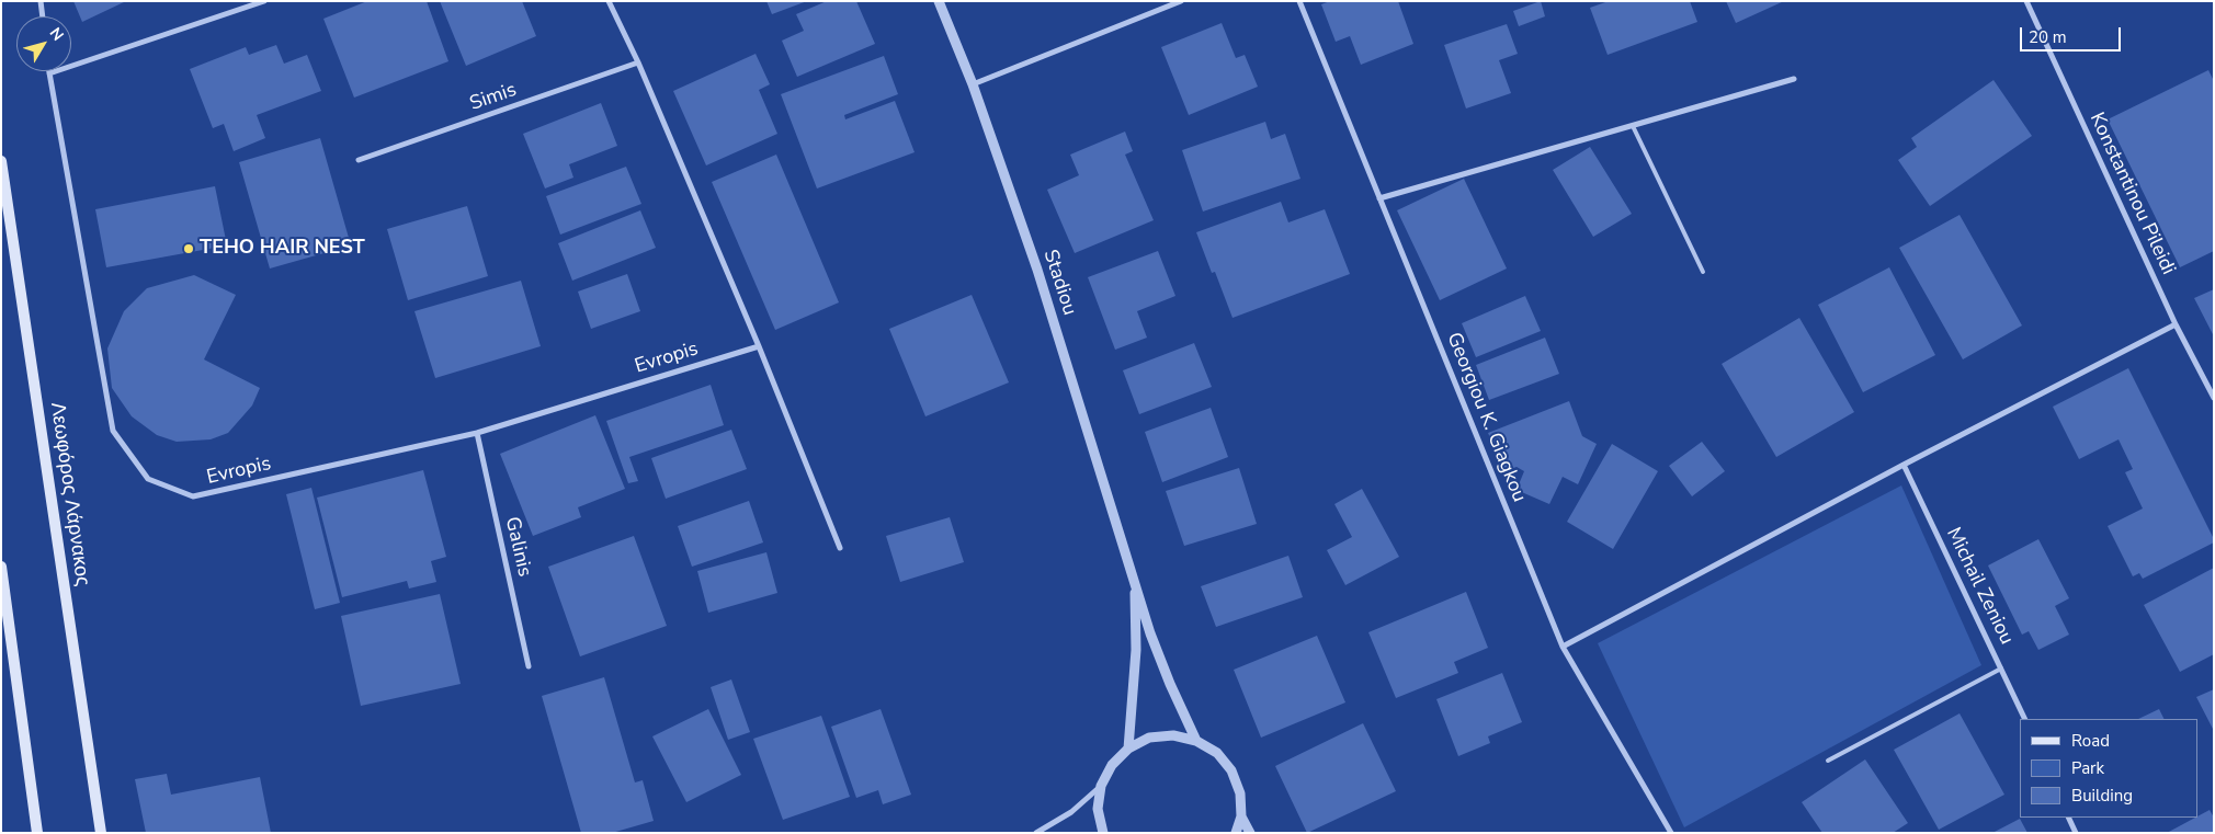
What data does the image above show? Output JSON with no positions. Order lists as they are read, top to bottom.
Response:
{
  "streets": {
    "main road": ["Λεωφόρος Λάρνακος"],
    "street": [
      "Simis",
      "Konstantinou Pileidi",
      "Stadiou",
      "Evropis",
      "Georgiou K. Giagkou",
      "Galinis",
      "Michail Zeniou"
    ]
  },
  "crossings": [
    ["Evropis", "Galinis"]
  ],
  "places": ["TEHO HAIR NEST"],
  "legend": ["Road", "Park", "Building"],
  "scale_bar": "20 m",
  "north": "top right"
}
